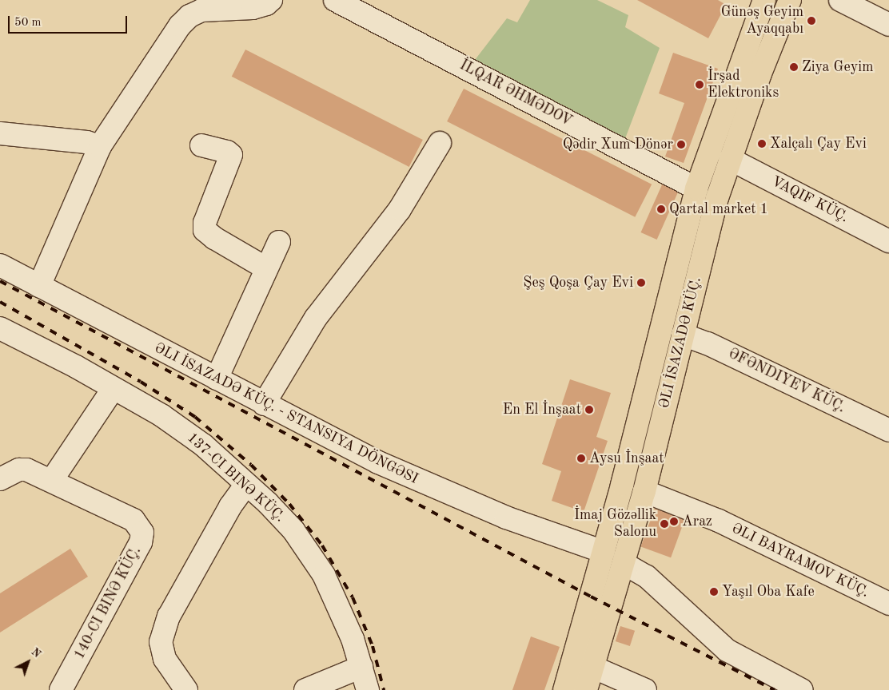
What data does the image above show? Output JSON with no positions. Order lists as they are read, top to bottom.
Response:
{
  "streets": {
    "main road": ["ƏLI İSAZADƏ KÜÇ."],
    "street": [
      "İLQAR ƏHMƏDOV",
      "VAQIF KÜÇ.",
      "ƏFƏNDIYEV KÜÇ.",
      "ƏLI İSAZADƏ KÜÇ. - STANSIYA DÖNGƏSI",
      "137-CI BINƏ KÜÇ.",
      "ƏLI BAYRAMOV KÜÇ."
    ]
  },
  "crossings": [
    ["İLQAR ƏHMƏDOV", "ƏLI İSAZADƏ KÜÇ."],
    ["VAQIF KÜÇ.", "ƏLI İSAZADƏ KÜÇ."],
    ["ƏLI İSAZADƏ KÜÇ.", "ƏFƏNDIYEV KÜÇ."],
    ["ƏLI İSAZADƏ KÜÇ.", "ƏLI İSAZADƏ KÜÇ. - STANSIYA DÖNGƏSI"],
    ["ƏLI İSAZADƏ KÜÇ.", "ƏLI BAYRAMOV KÜÇ."]
  ],
  "places": [
    "Günəş Geyim Ayaqqabı",
    "Ziya Geyim",
    "İrşad Elektroniks",
    "Xalçalı Çay Evi",
    "Qədir Xum Dönər",
    "Qartal market 1",
    "Şeş Qoşa Çay Evi",
    "En El İnşaat",
    "Aysu İnşaat",
    "Araz",
    "İmaj Gözəllik Salonu",
    "Yaşıl Oba Kafe"
  ],
  "scale_bar": "50 m",
  "north": "top right"
}
